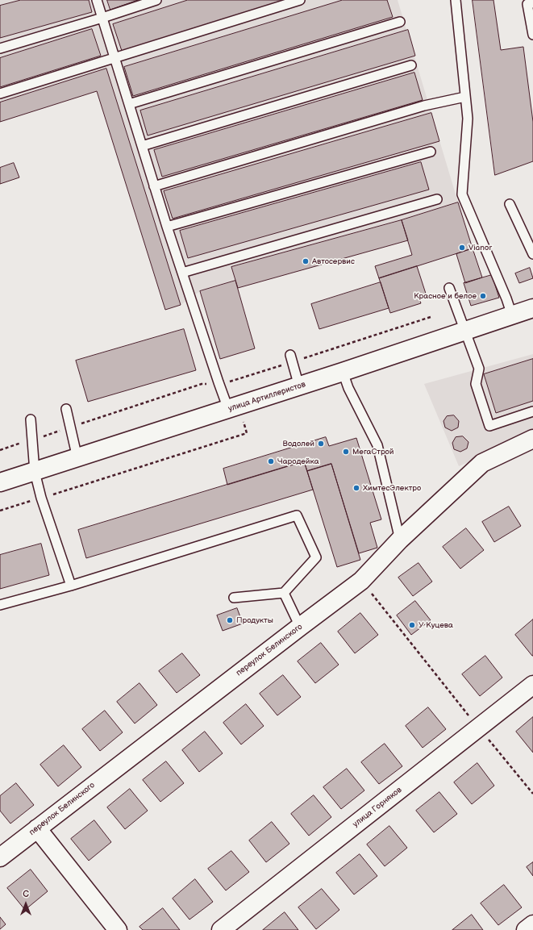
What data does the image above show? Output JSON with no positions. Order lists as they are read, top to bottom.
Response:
{
  "streets": {
    "street": ["улица Артиллеристов", "переулок Белинского", "улица Горняков"]
  },
  "places": [
    "Vianor",
    "Автосервис",
    "Красное и белое",
    "Водолей",
    "МегаСтрой",
    "Чародейка",
    "ХимтесЭлектро",
    "Продукты",
    "У Куцева"
  ],
  "north": "top"
}
